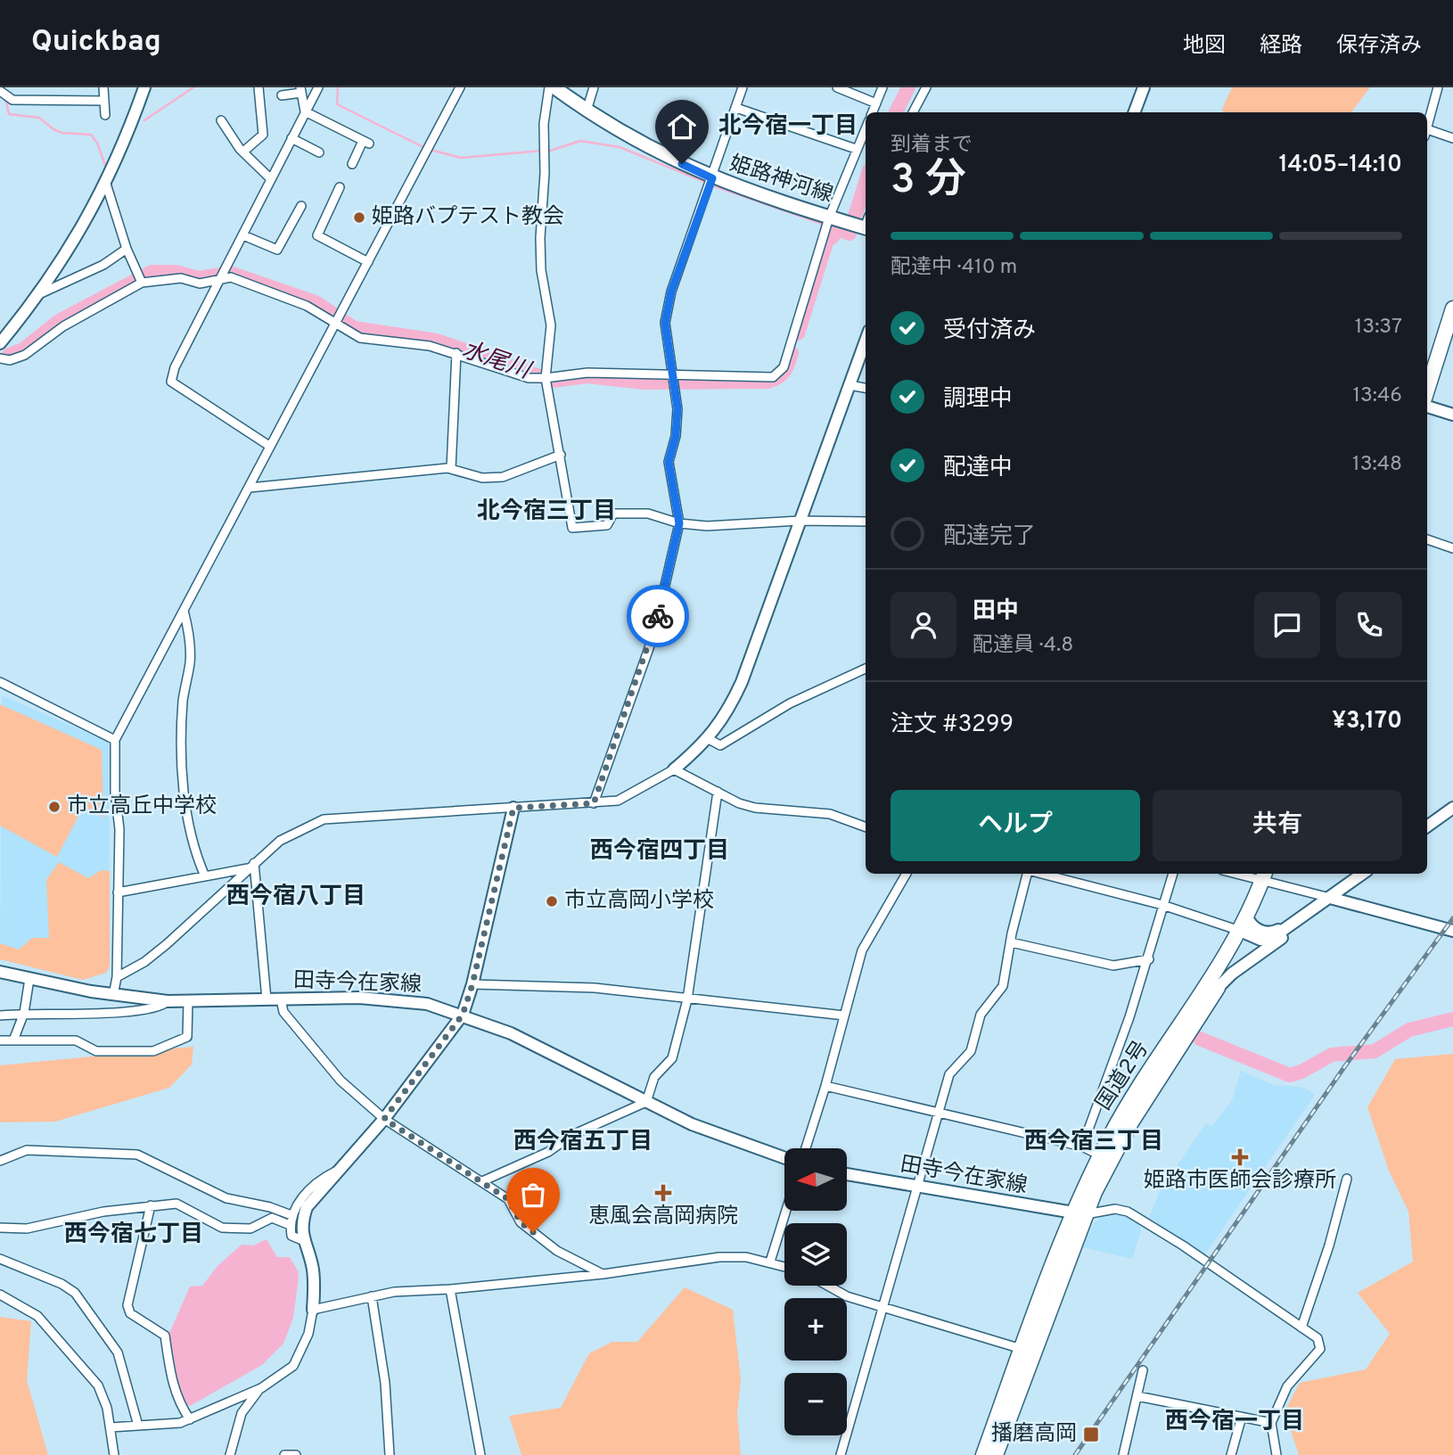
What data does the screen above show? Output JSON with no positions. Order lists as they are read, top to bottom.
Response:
{
  "streets": {
    "highway": ["国道2号"],
    "main road": ["姫路神河線"],
    "street": ["田寺今在家線"]
  },
  "crossings": [
    ["田寺今在家線", "国道2号"]
  ],
  "districts": [
    "北今宿一丁目",
    "北今宿三丁目",
    "西今宿四丁目",
    "西今宿八丁目",
    "西今宿五丁目",
    "西今宿三丁目",
    "西今宿七丁目",
    "西今宿一丁目"
  ],
  "water": ["水尾川"],
  "places": {
    "other": ["姫路バプテスト教会", "市立高丘中学校", "市立高岡小学校"],
    "health": ["姫路市医師会診療所", "恵風会高岡病院"],
    "transit": ["播磨高岡"]
  },
  "north": "left",
  "page": {
    "header": "Quickbag",
    "nav": ["地図", "経路", "保存済み"],
    "heading": ["3 分", "到着まで", "14:05–14:10"],
    "panel": [
      "田中",
      "配達員 · 4.8",
      "注文 #3299",
      "¥3,170"
    ],
    "bar": "配達中 · 410 m",
    "list": [
      ["受付済み", "13:37"],
      ["調理中", "13:46"],
      ["配達中", "13:48"],
      "配達完了"
    ],
    "buttons": ["ヘルプ", "共有"],
    "map_buttons": ["+", "−"]
  }
}
